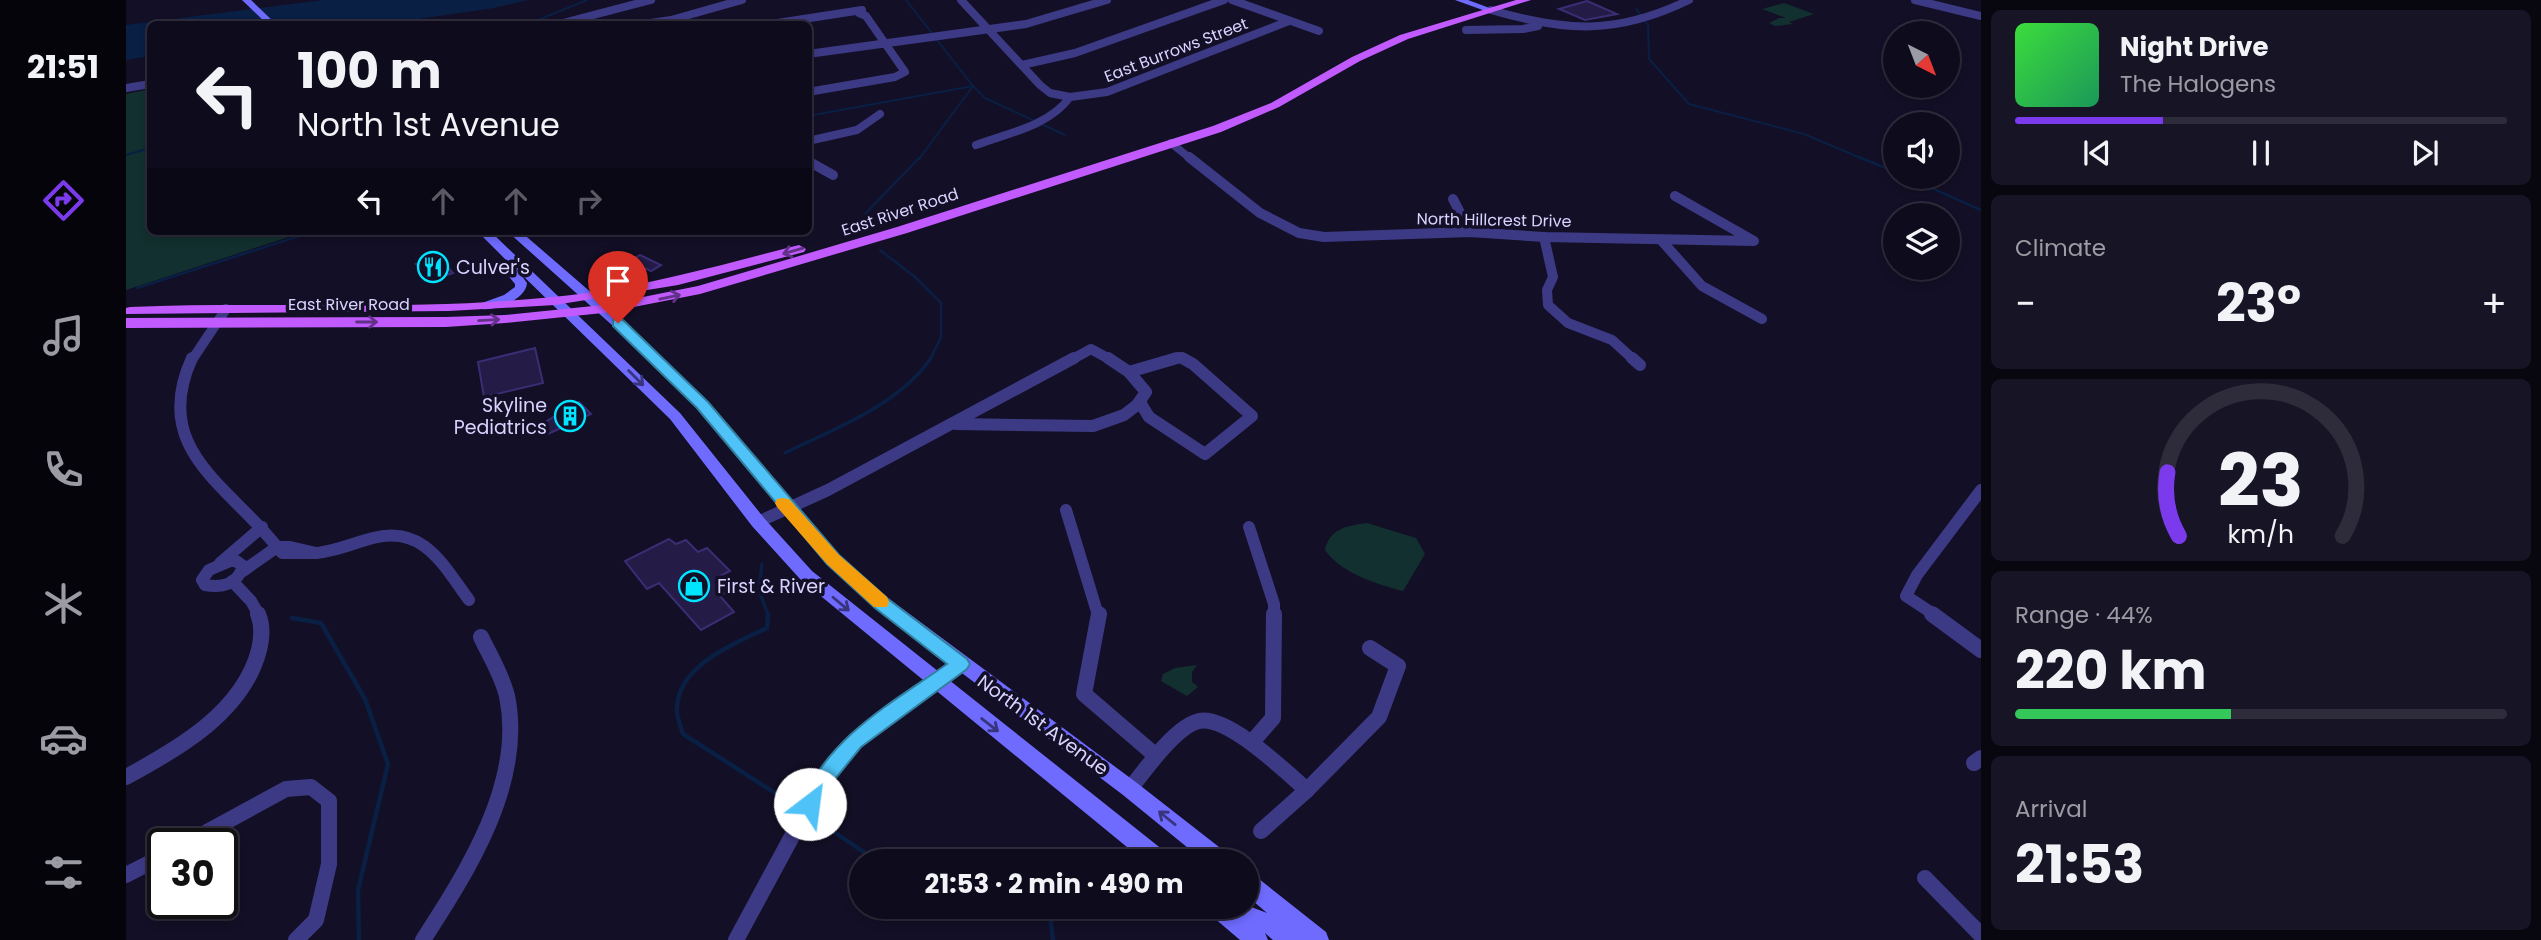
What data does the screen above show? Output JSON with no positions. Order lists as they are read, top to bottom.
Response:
{
  "streets": {
    "main road": ["East River Road", "North 1st Avenue"],
    "street": ["East Burrows Street", "North Hillcrest Drive"]
  },
  "crossings": [
    ["East River Road", "North Hillcrest Drive"],
    ["East River Road", "North 1st Avenue"]
  ],
  "places": {
    "restaurant": ["Culver's"],
    "building": ["Skyline Pediatrics"],
    "shop": ["First & River"]
  },
  "north": "bottom right",
  "page": {
    "tabs": "21:51",
    "turn": ["100 m", "North 1st Avenue"],
    "song": ["Night Drive", "The Halogens"],
    "tile": [
      "Climate",
      ["Range · 44%", "220 km"],
      ["Arrival", "21:53"]
    ],
    "heat": ["−", "23°", "+"],
    "limit": "30",
    "trip": "21:53 · 2 min · 490 m",
    "gauge": ["23", "km/h"]
  }
}
